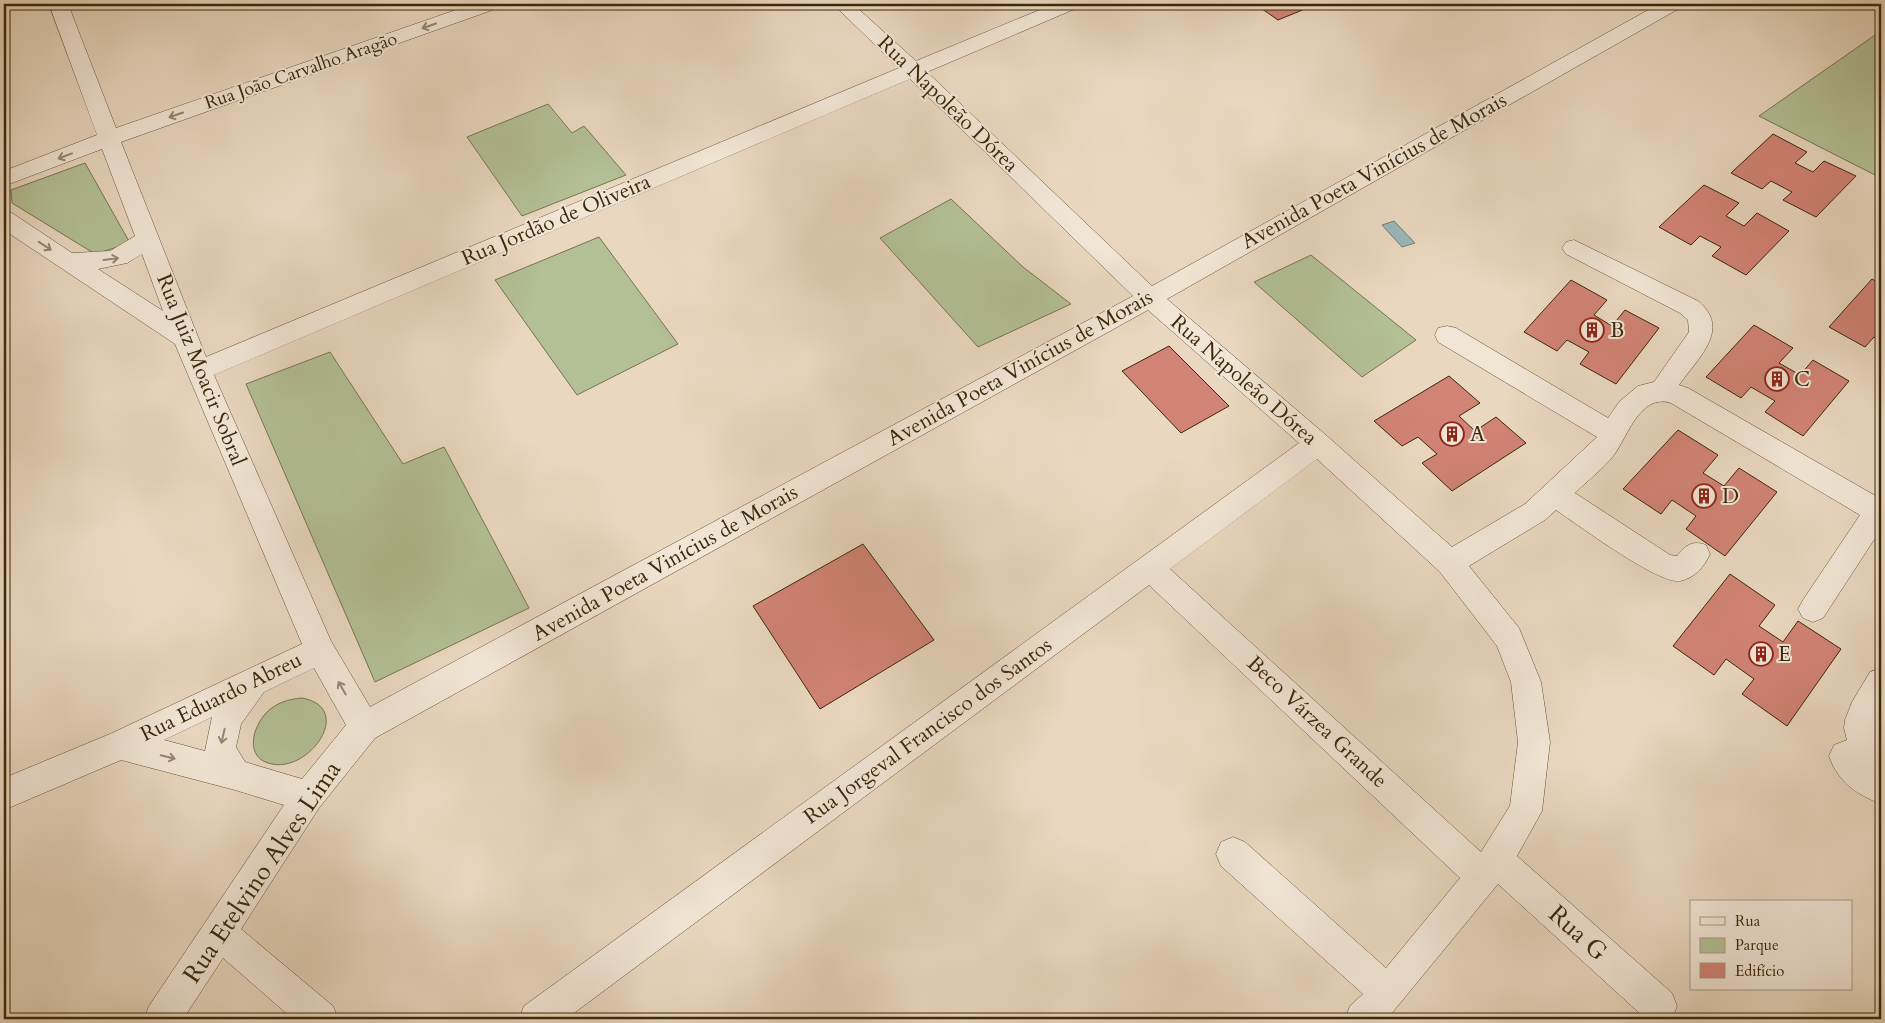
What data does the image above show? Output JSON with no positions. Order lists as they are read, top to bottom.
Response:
{
  "streets": {
    "street": [
      "Rua João Carvalho Aragão",
      "Rua Napoleão Dórea",
      "Avenida Poeta Vinícius de Morais",
      "Rua Jordão de Oliveira",
      "Rua Juiz Moacir Sobral",
      "Rua Eduardo Abreu",
      "Beco Várzea Grande",
      "Rua Jorgeval Francisco dos Santos",
      "Rua Etelvino Alves Lima",
      "Rua G"
    ]
  },
  "crossings": [
    ["Rua João Carvalho Aragão", "Rua Juiz Moacir Sobral"],
    ["Rua Napoleão Dórea", "Avenida Poeta Vinícius de Morais"],
    ["Rua Napoleão Dórea", "Rua Jordão de Oliveira"],
    ["Rua Napoleão Dórea", "Beco Várzea Grande"],
    ["Rua Napoleão Dórea", "Rua Jorgeval Francisco dos Santos"],
    ["Rua Napoleão Dórea", "Rua G"],
    ["Avenida Poeta Vinícius de Morais", "Rua Juiz Moacir Sobral"],
    ["Avenida Poeta Vinícius de Morais", "Rua Eduardo Abreu"],
    ["Avenida Poeta Vinícius de Morais", "Rua Etelvino Alves Lima"],
    ["Rua Jordão de Oliveira", "Rua Juiz Moacir Sobral"],
    ["Rua Juiz Moacir Sobral", "Rua Eduardo Abreu"],
    ["Rua Juiz Moacir Sobral", "Rua Etelvino Alves Lima"],
    ["Rua Eduardo Abreu", "Rua Etelvino Alves Lima"],
    ["Beco Várzea Grande", "Rua Jorgeval Francisco dos Santos"],
    ["Beco Várzea Grande", "Rua G"]
  ],
  "one_way": ["Rua João Carvalho Aragão"],
  "places": {
    "building": [
      "B",
      "C",
      "A",
      "D",
      "E"
    ]
  },
  "legend": ["Rua", "Parque", "Edifício"]
}
